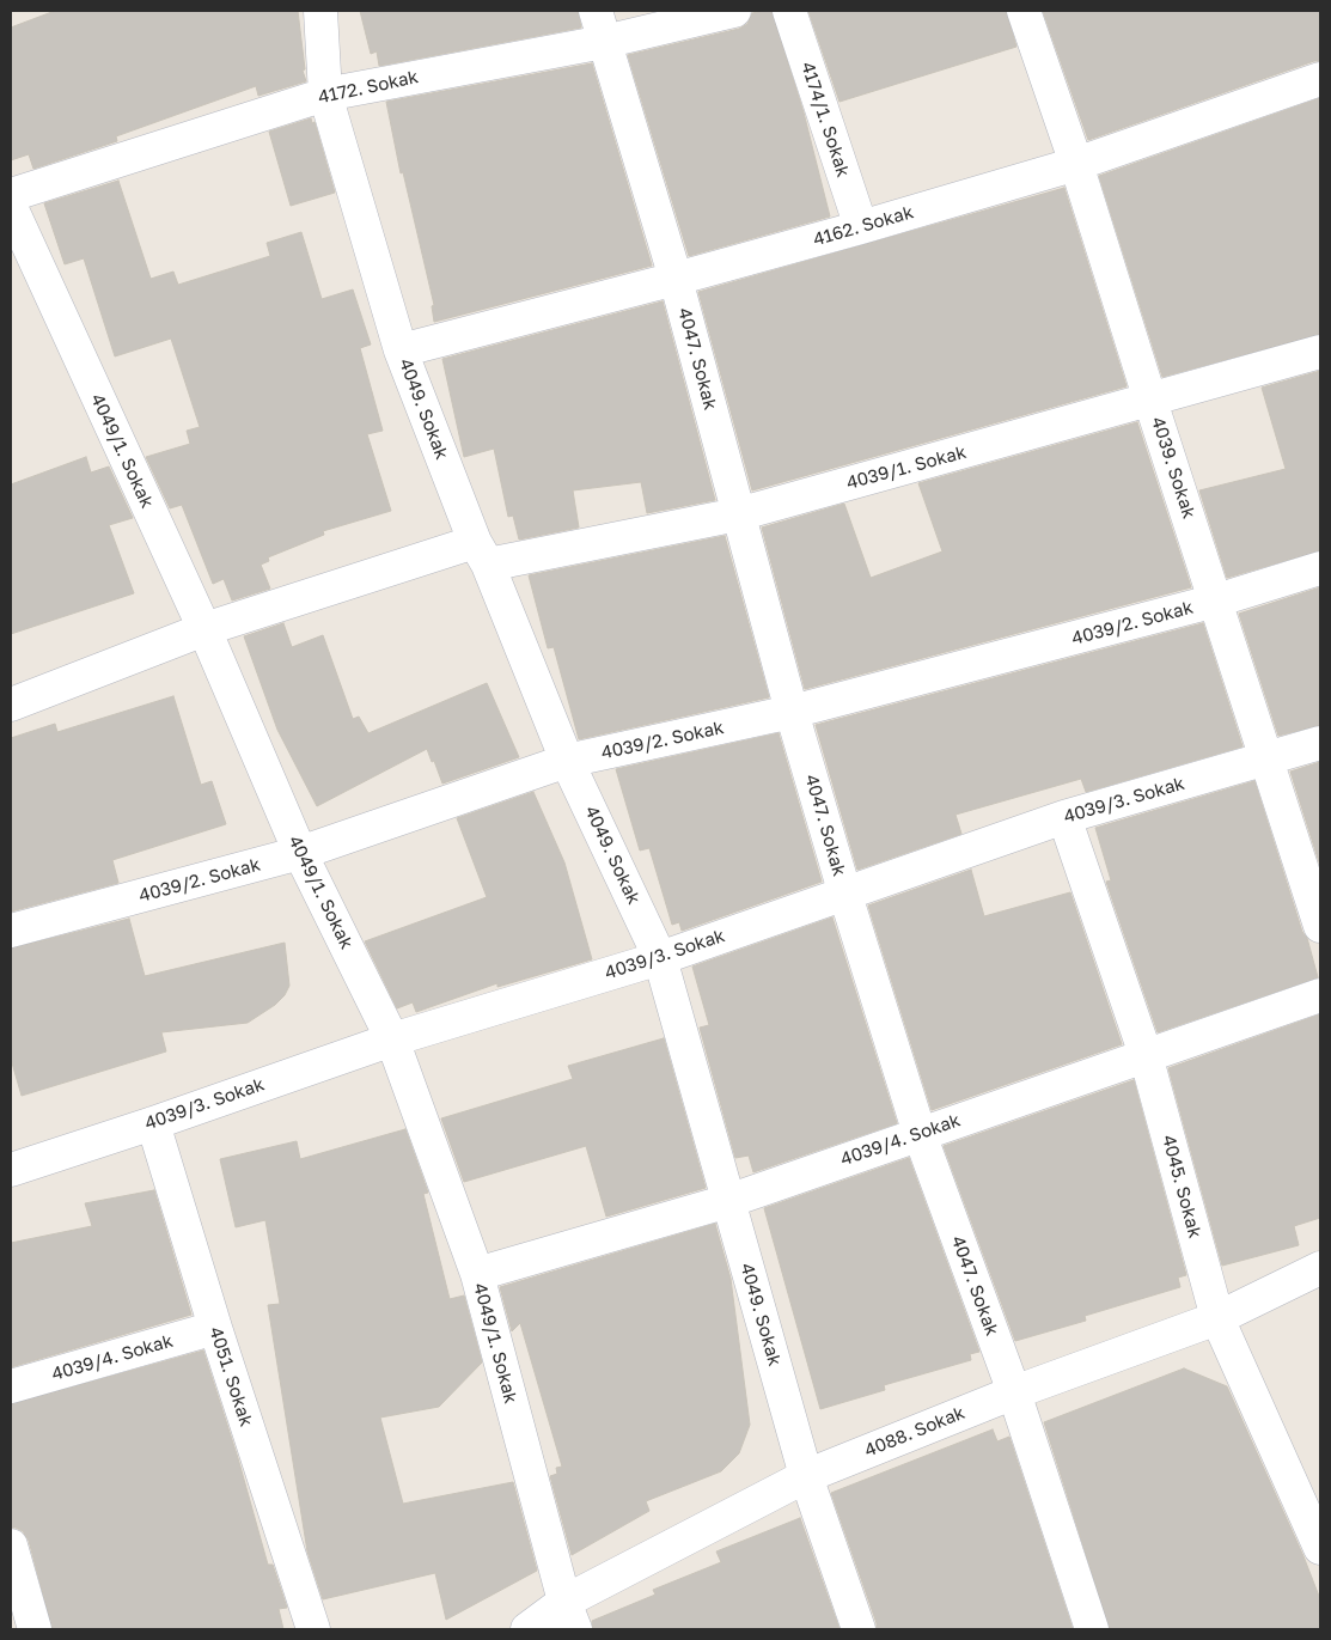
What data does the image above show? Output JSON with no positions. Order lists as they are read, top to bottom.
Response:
{
  "streets": {
    "street": [
      "4172. Sokak",
      "4174/1. Sokak",
      "4162. Sokak",
      "4047. Sokak",
      "4049. Sokak",
      "4049/1. Sokak",
      "4039/1. Sokak",
      "4039. Sokak",
      "4039/2. Sokak",
      "4039/3. Sokak",
      "4039/4. Sokak",
      "4045. Sokak",
      "4051. Sokak",
      "4088. Sokak"
    ]
  },
  "crossings": [
    ["4172. Sokak", "4047. Sokak"],
    ["4172. Sokak", "4049. Sokak"],
    ["4174/1. Sokak", "4162. Sokak"],
    ["4162. Sokak", "4047. Sokak"],
    ["4162. Sokak", "4049. Sokak"],
    ["4162. Sokak", "4039. Sokak"],
    ["4047. Sokak", "4039/1. Sokak"],
    ["4047. Sokak", "4039/2. Sokak"],
    ["4047. Sokak", "4039/3. Sokak"],
    ["4047. Sokak", "4039/4. Sokak"],
    ["4047. Sokak", "4088. Sokak"],
    ["4049. Sokak", "4039/1. Sokak"],
    ["4049. Sokak", "4039/2. Sokak"],
    ["4049. Sokak", "4039/3. Sokak"],
    ["4049. Sokak", "4039/4. Sokak"],
    ["4049. Sokak", "4088. Sokak"],
    ["4049/1. Sokak", "4039/1. Sokak"],
    ["4049/1. Sokak", "4039/2. Sokak"],
    ["4049/1. Sokak", "4039/3. Sokak"],
    ["4049/1. Sokak", "4039/4. Sokak"],
    ["4049/1. Sokak", "4088. Sokak"],
    ["4039/1. Sokak", "4039. Sokak"],
    ["4039. Sokak", "4039/2. Sokak"],
    ["4039. Sokak", "4039/3. Sokak"],
    ["4039/3. Sokak", "4045. Sokak"],
    ["4039/3. Sokak", "4051. Sokak"],
    ["4039/4. Sokak", "4045. Sokak"],
    ["4039/4. Sokak", "4051. Sokak"],
    ["4045. Sokak", "4088. Sokak"]
  ]
}
